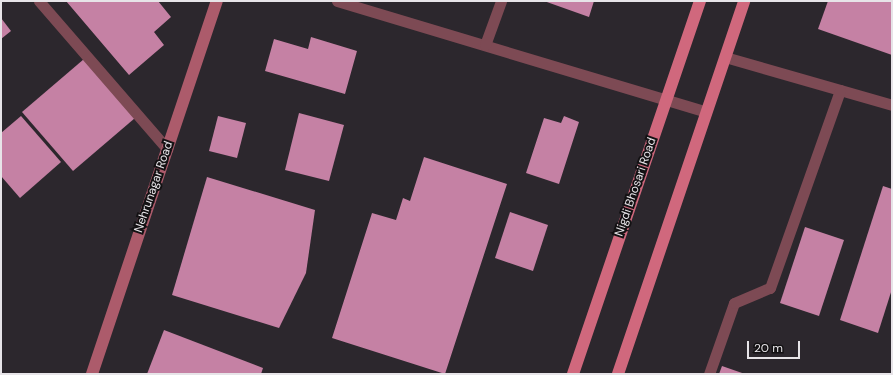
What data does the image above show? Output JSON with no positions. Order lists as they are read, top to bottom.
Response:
{
  "streets": {
    "main road": ["Nigdi Bhosari Road"],
    "street": ["Nehrunagar Road"]
  },
  "scale_bar": "20 m"
}
